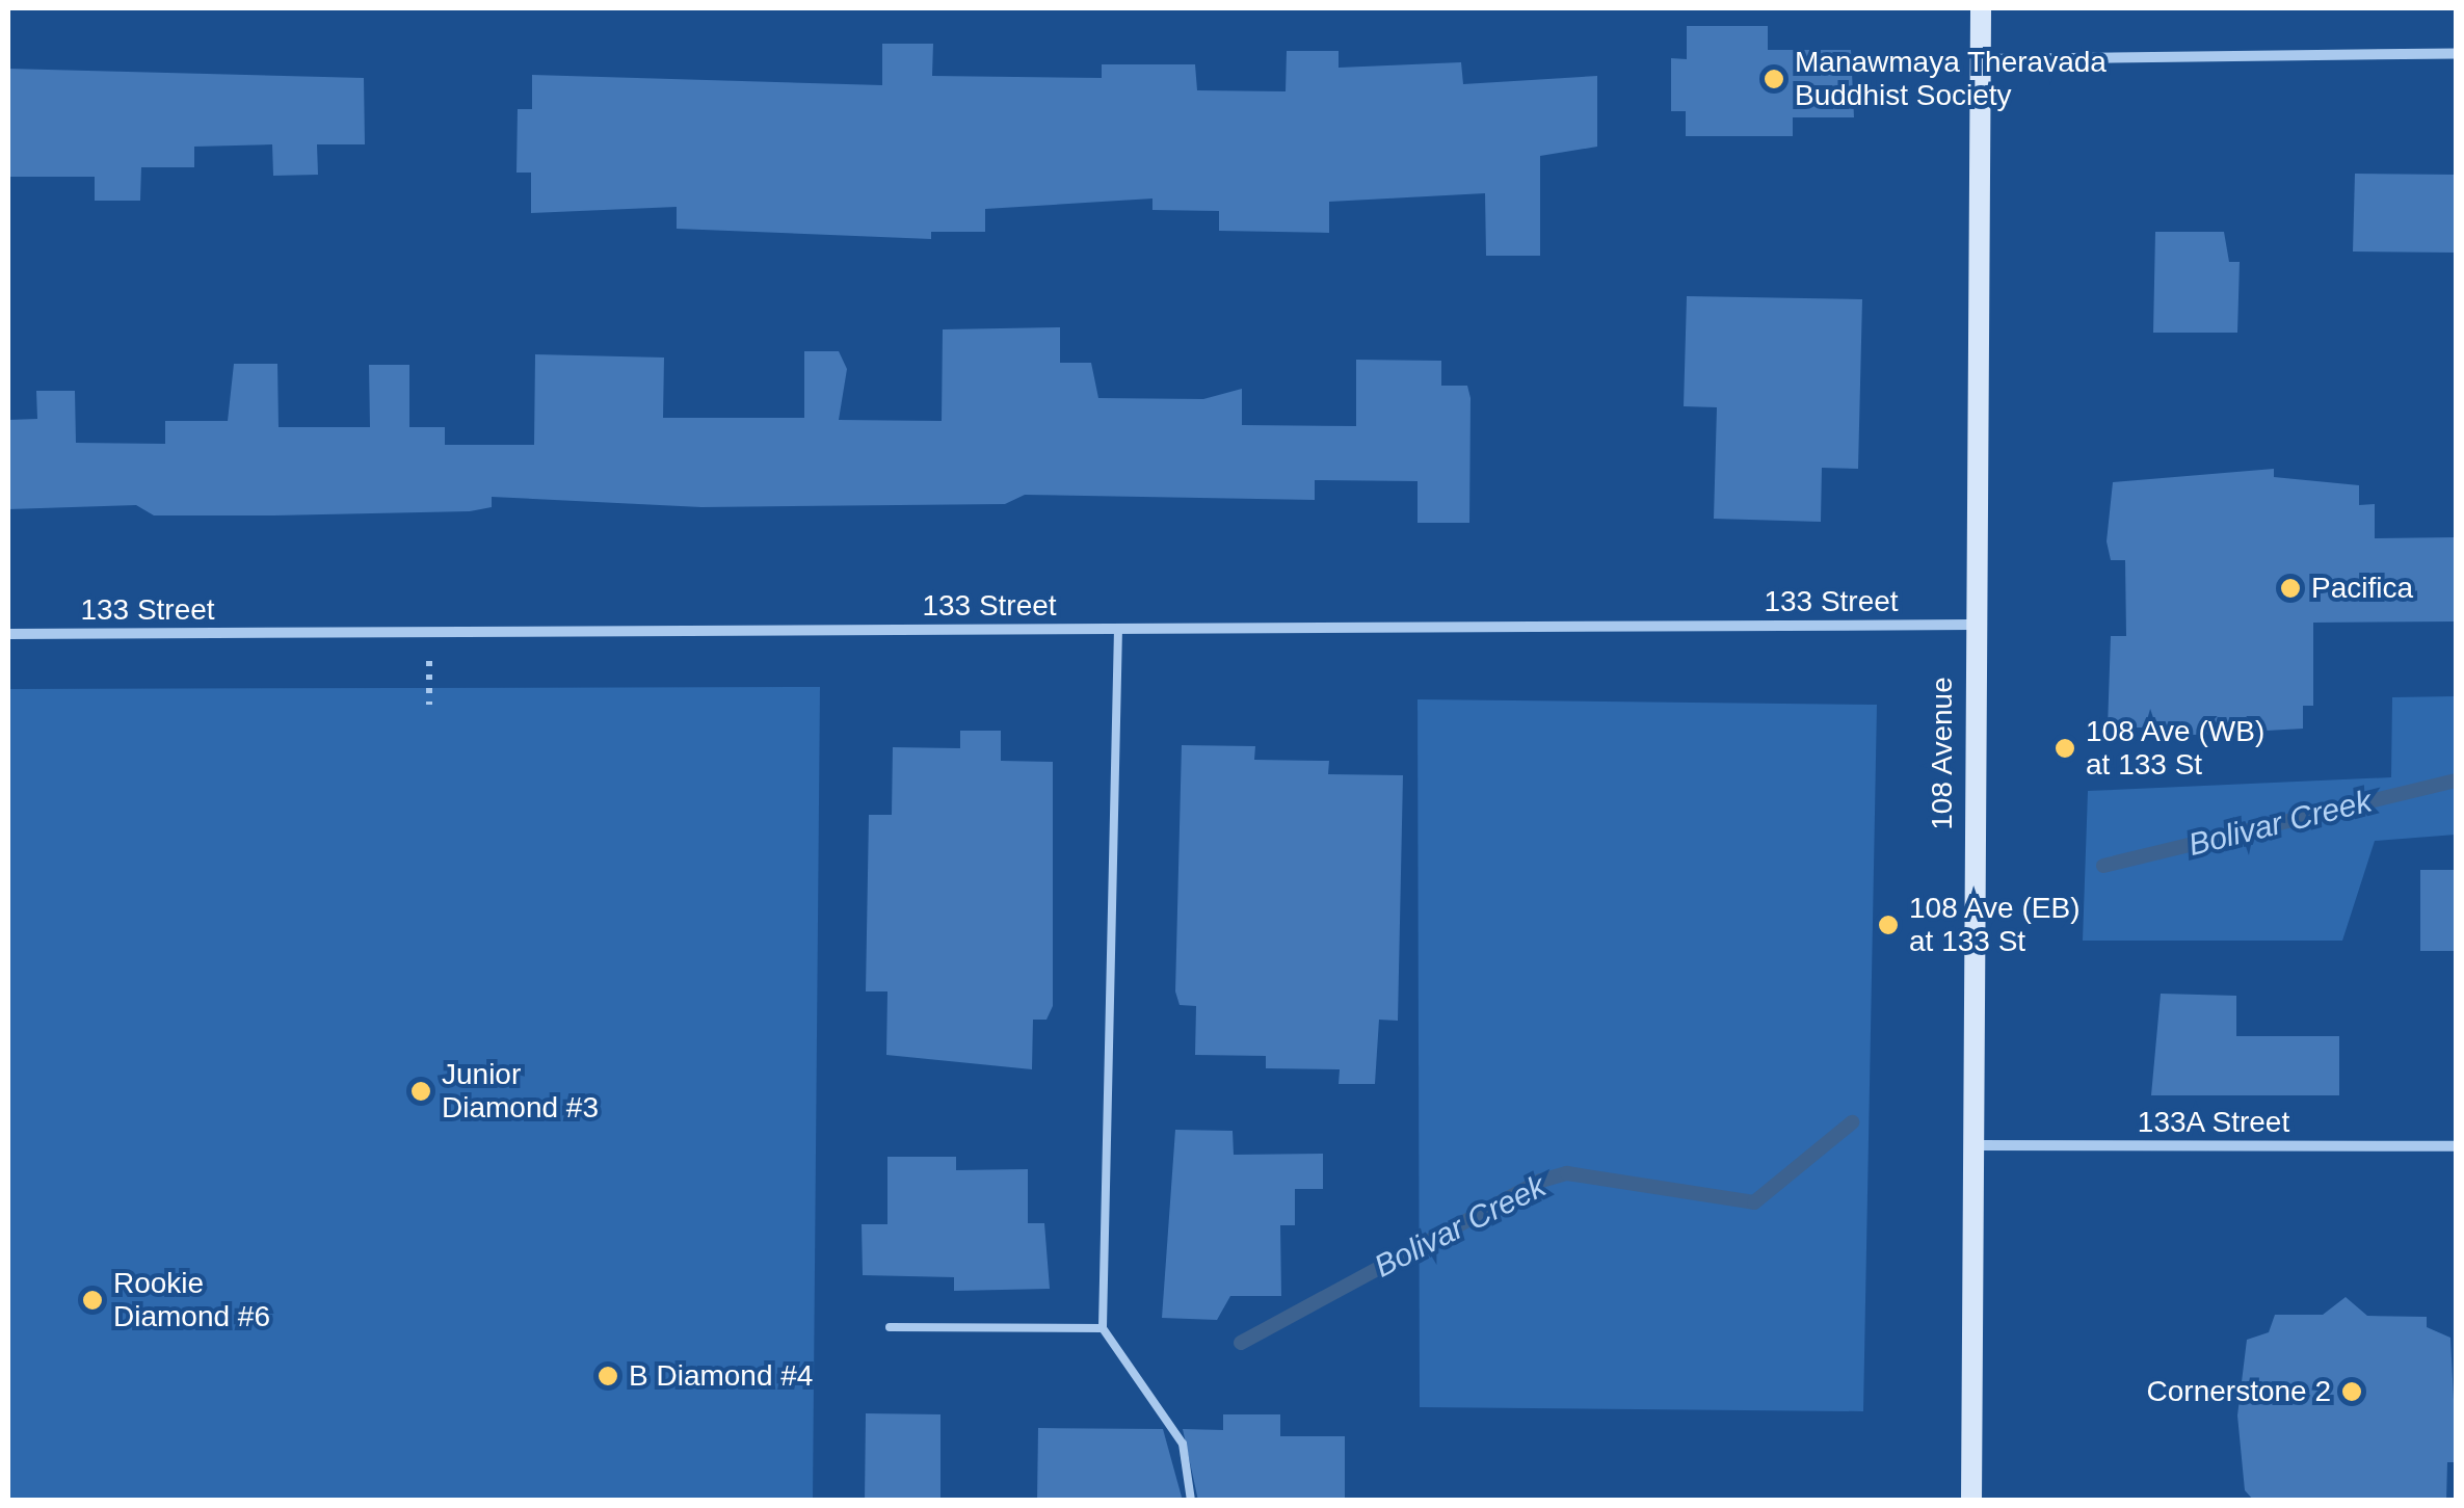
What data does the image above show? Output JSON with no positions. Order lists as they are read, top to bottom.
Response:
{
  "streets": {
    "main road": ["108 Avenue"],
    "street": ["133 Street", "133A Street"]
  },
  "crossings": [
    ["133 Street", "108 Avenue"],
    ["108 Avenue", "133A Street"]
  ],
  "water": ["Bolivar Creek"],
  "places": [
    "Manawmaya Theravada Buddhist Society",
    "Pacifica",
    "108 Ave (WB) at 133 St",
    "108 Ave (EB) at 133 St",
    "Junior Diamond #3",
    "Rookie Diamond #6",
    "B Diamond #4",
    "Cornerstone 2"
  ]
}
